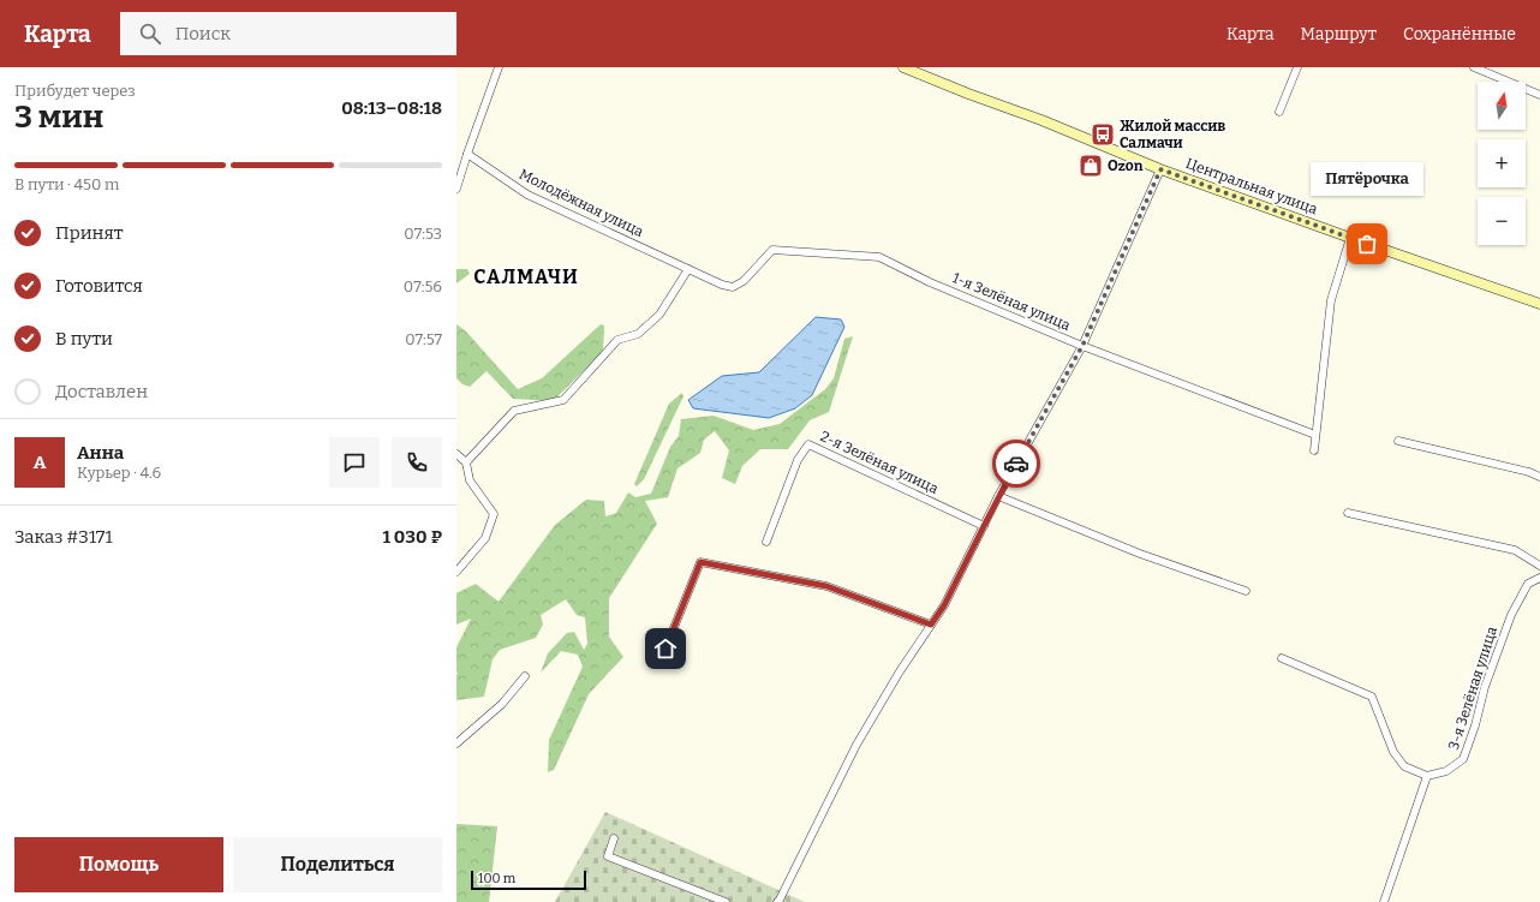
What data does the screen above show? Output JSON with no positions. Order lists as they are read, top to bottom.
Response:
{
  "streets": {
    "street": [
      "Центральная улица",
      "Молодёжная улица",
      "1-я Зелёная улица",
      "2-я Зелёная улица",
      "3-я Зелёная улица"
    ]
  },
  "crossings": [
    ["Молодёжная улица", "1-я Зелёная улица"]
  ],
  "districts": ["САЛМАЧИ"],
  "places": {
    "bus stop": ["Жилой массив Салмачи"],
    "shop": ["Ozon"],
    "other": ["Пятёрочка"]
  },
  "scale_bar": "100 m",
  "north": "top",
  "page": {
    "header": "Карта",
    "search": "Поиск",
    "nav": ["Карта", "Маршрут", "Сохранённые"],
    "heading": ["3 мин", "Прибудет через", "08:13–08:18"],
    "panel": [
      "Анна",
      "Курьер · 4.6",
      "Заказ #3171",
      "1 030 ₽"
    ],
    "map_buttons": ["+", "−"],
    "bar": "В пути · 450 m",
    "bubble": "Пятёрочка",
    "list": [
      ["Принят", "07:53"],
      ["Готовится", "07:56"],
      ["В пути", "07:57"],
      "Доставлен"
    ],
    "round": "А",
    "buttons": ["Помощь", "Поделиться"],
    "scale": "100 m"
  }
}
